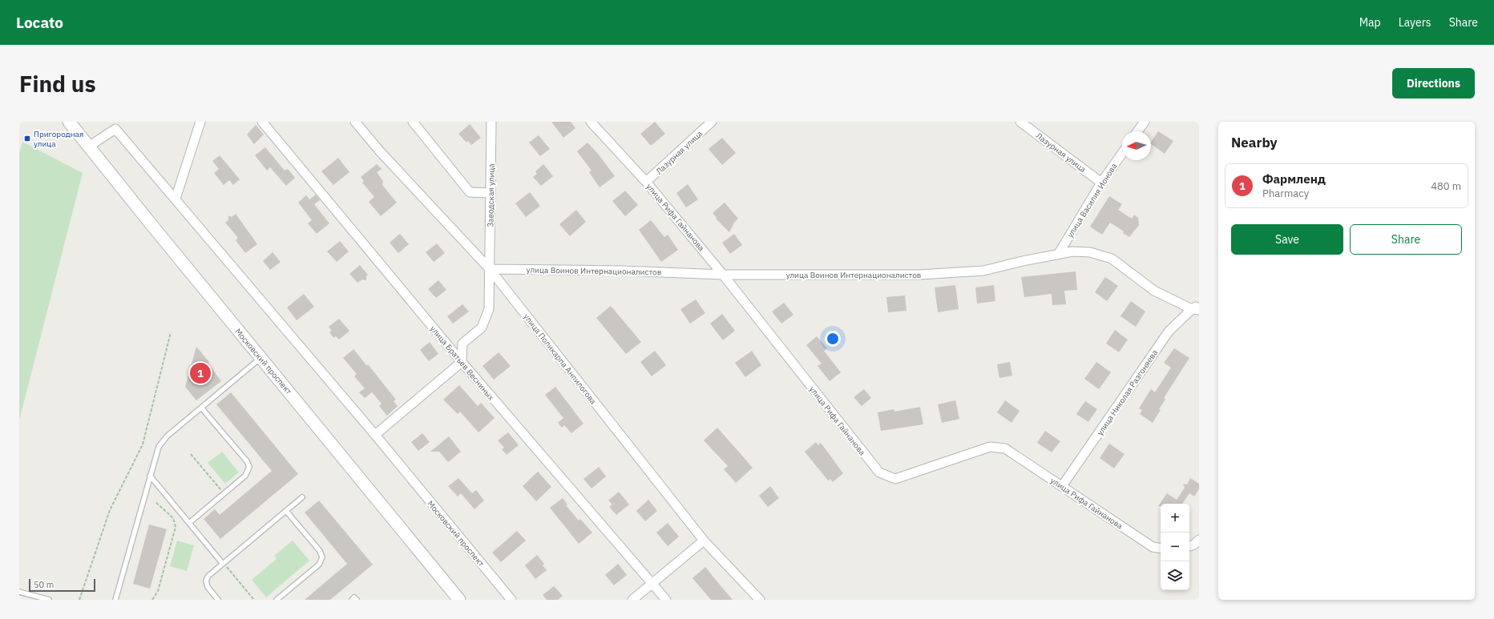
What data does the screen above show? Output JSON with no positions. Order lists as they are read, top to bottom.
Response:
{
  "streets": {
    "main road": ["Московский проспект"],
    "street": [
      "Лазурная улица",
      "Заводская улица",
      "улица Василия Ионова",
      "улица Рифа Гайнанова",
      "улица Воинов Интернационалистов",
      "улица Поликарпа Анпилогова",
      "улица Братьев Весниных",
      "улица Николая Разгоняева"
    ]
  },
  "crossings": [
    ["Лазурная улица", "улица Василия Ионова"],
    ["Лазурная улица", "улица Рифа Гайнанова"],
    ["Заводская улица", "улица Воинов Интернационалистов"],
    ["Заводская улица", "улица Поликарпа Анпилогова"],
    ["Заводская улица", "улица Братьев Весниных"],
    ["улица Василия Ионова", "улица Воинов Интернационалистов"],
    ["улица Рифа Гайнанова", "улица Воинов Интернационалистов"],
    ["улица Рифа Гайнанова", "улица Николая Разгоняева"],
    ["улица Воинов Интернационалистов", "улица Поликарпа Анпилогова"],
    ["улица Воинов Интернационалистов", "улица Николая Разгоняева"]
  ],
  "places": {
    "transit": ["Пригородная улица"]
  },
  "scale_bar": "50 m",
  "north": "left",
  "page": {
    "header": "Locato",
    "nav": ["Map", "Layers", "Share"],
    "buttons": [
      "Directions",
      ["Save", "Share"]
    ],
    "title": "Find us",
    "heading": "Nearby",
    "list": [
      {
        "mark": "1",
        "name": "Фармленд",
        "note": "Pharmacy",
        "value": "480 m"
      }
    ],
    "pins": "1",
    "map_buttons": ["+", "−"],
    "scale": "50 m"
  }
}
